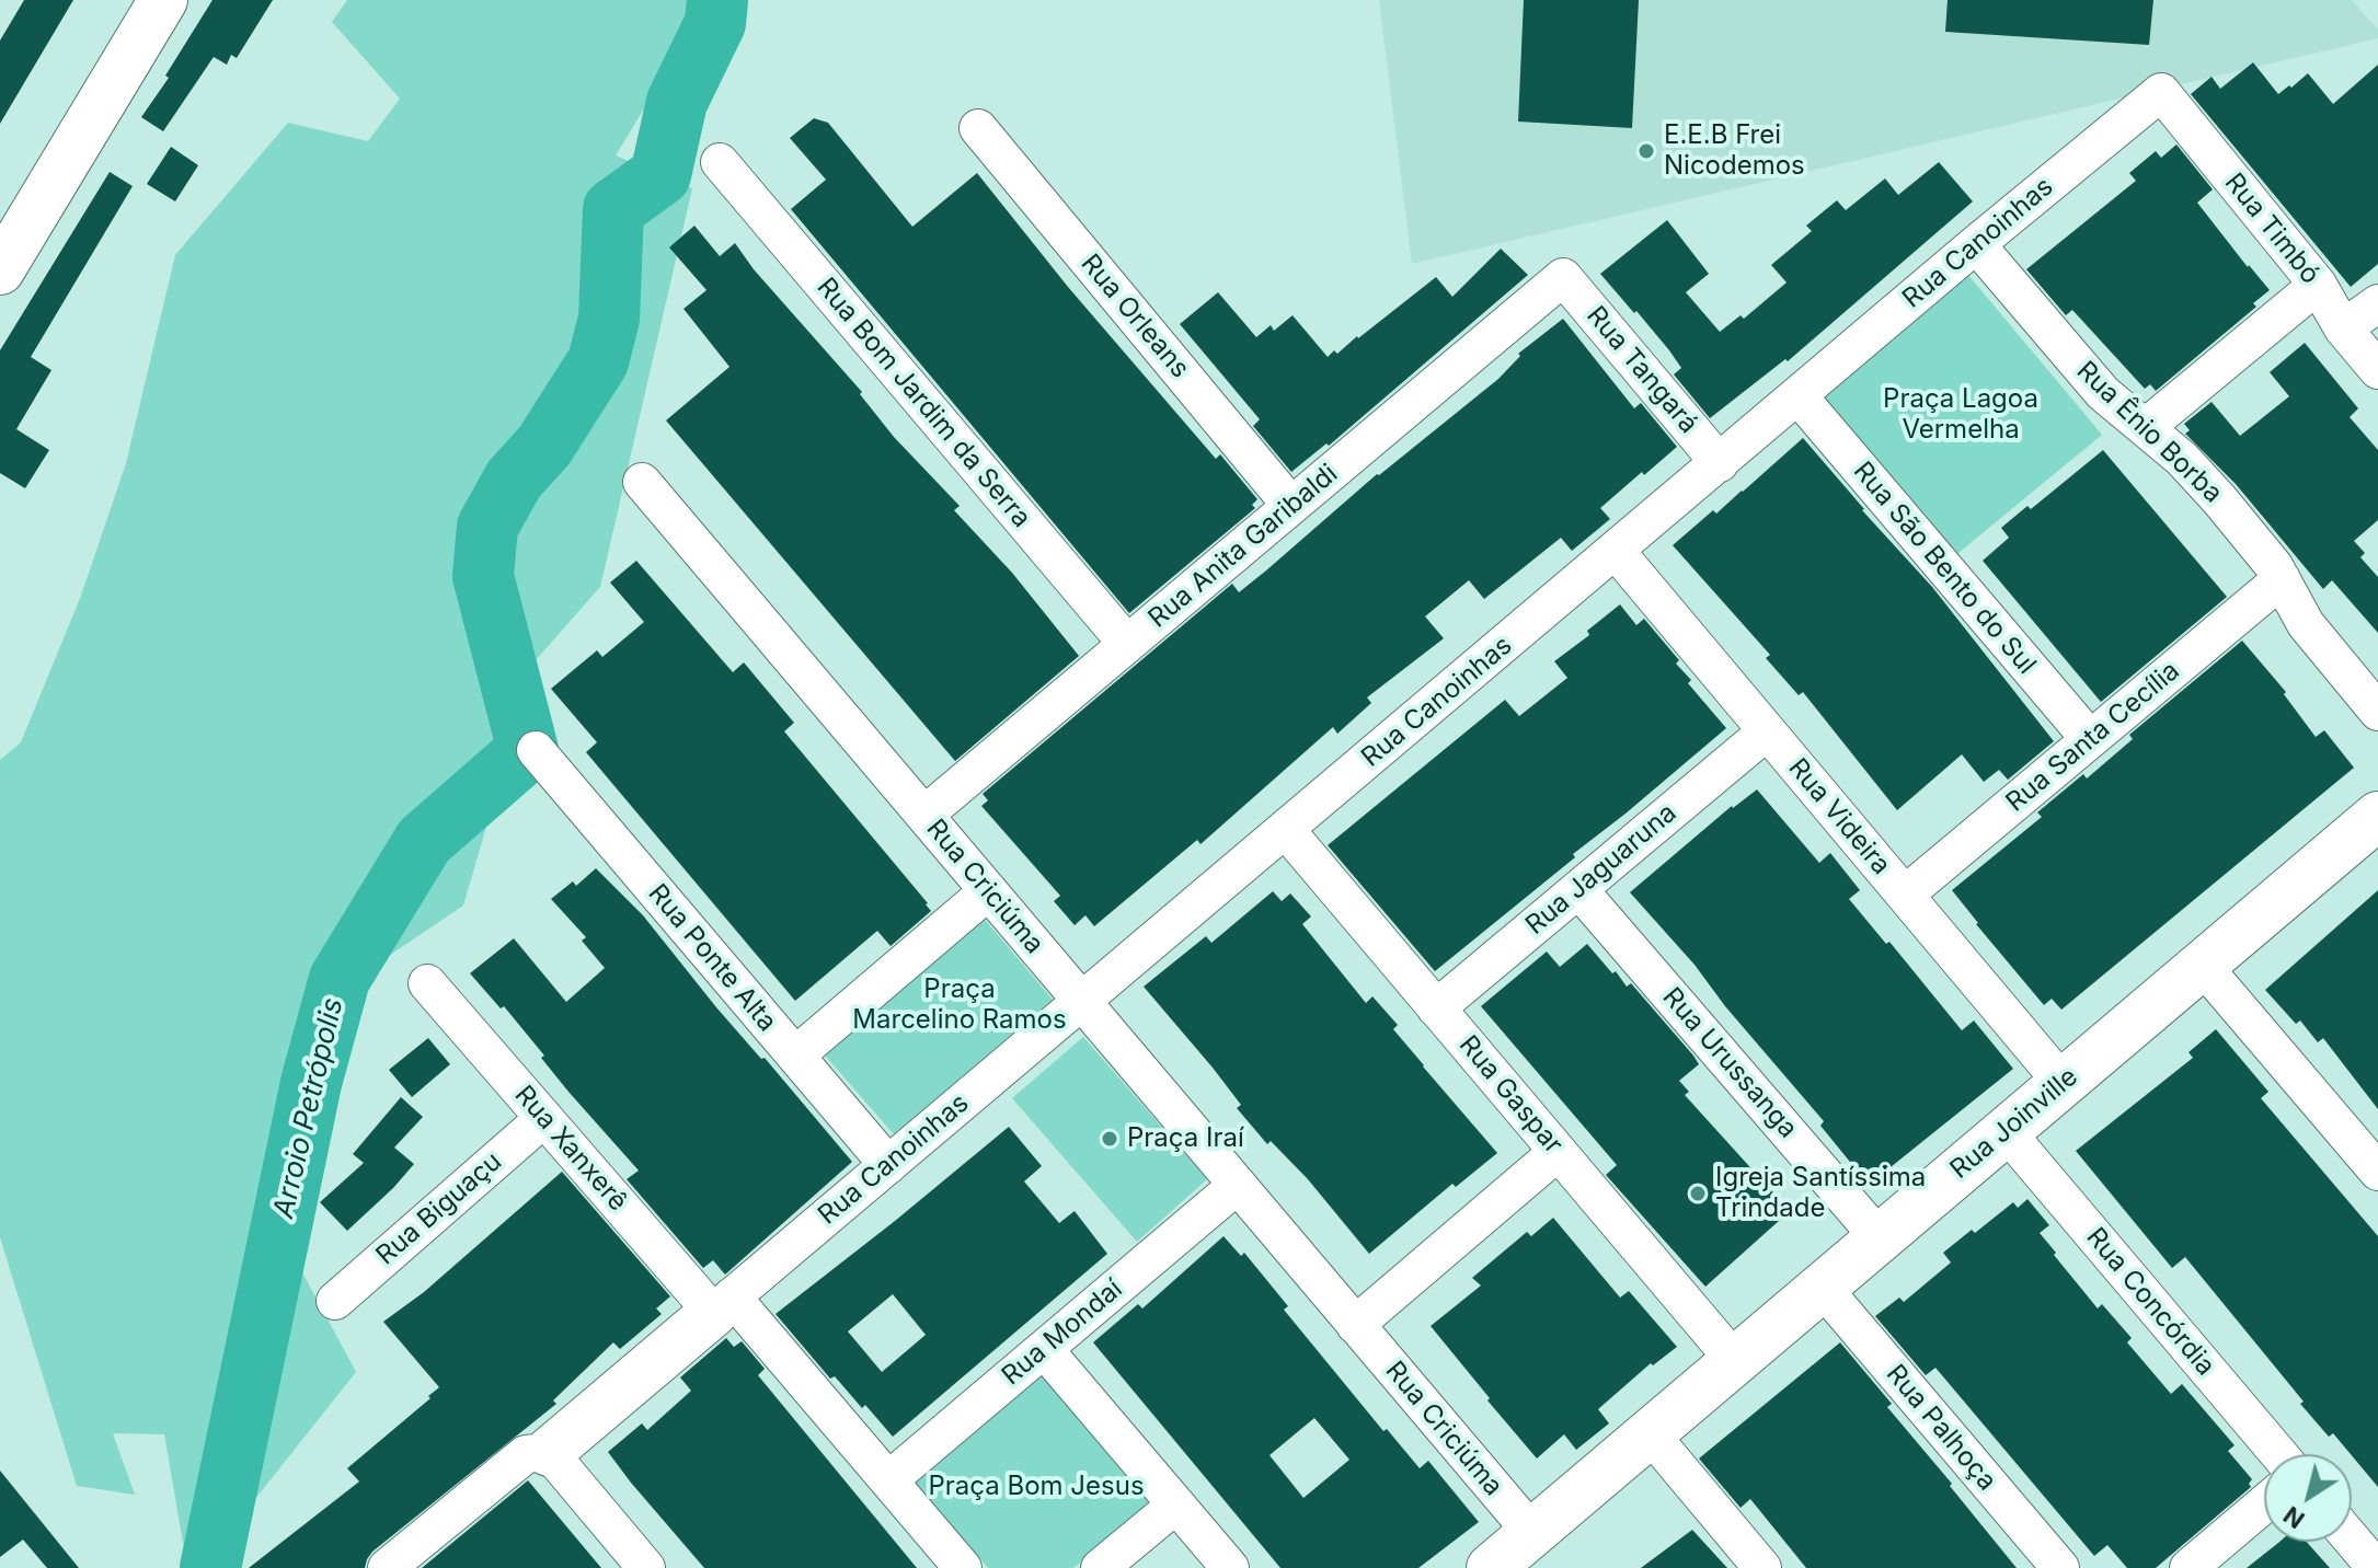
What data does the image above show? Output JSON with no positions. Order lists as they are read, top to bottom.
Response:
{
  "streets": {
    "street": [
      "Rua Timbó",
      "Rua Canoinhas",
      "Rua Orleans",
      "Rua Tangará",
      "Rua Bom Jardim da Serra",
      "Rua Ênio Borba",
      "Rua Anita Garibaldi",
      "Rua São Bento do Sul",
      "Rua Santa Cecília",
      "Rua Videira",
      "Rua Jaguaruna",
      "Rua Criciúma",
      "Rua Ponte Alta",
      "Rua Urussanga",
      "Rua Gaspar",
      "Rua Joinville",
      "Rua Xanxerê",
      "Rua Biguaçu",
      "Rua Concórdia",
      "Rua Mondaí",
      "Rua Palhoça"
    ]
  },
  "crossings": [
    ["Rua Timbó", "Rua Canoinhas"],
    ["Rua Canoinhas", "Rua Tangará"],
    ["Rua Canoinhas", "Rua Ênio Borba"],
    ["Rua Canoinhas", "Rua São Bento do Sul"],
    ["Rua Canoinhas", "Rua Videira"],
    ["Rua Canoinhas", "Rua Criciúma"],
    ["Rua Canoinhas", "Rua Ponte Alta"],
    ["Rua Canoinhas", "Rua Gaspar"],
    ["Rua Canoinhas", "Rua Xanxerê"],
    ["Rua Orleans", "Rua Anita Garibaldi"],
    ["Rua Tangará", "Rua Anita Garibaldi"],
    ["Rua Bom Jardim da Serra", "Rua Anita Garibaldi"],
    ["Rua Ênio Borba", "Rua Santa Cecília"],
    ["Rua Anita Garibaldi", "Rua Criciúma"],
    ["Rua São Bento do Sul", "Rua Santa Cecília"],
    ["Rua Santa Cecília", "Rua Videira"],
    ["Rua Videira", "Rua Jaguaruna"],
    ["Rua Videira", "Rua Joinville"],
    ["Rua Jaguaruna", "Rua Urussanga"],
    ["Rua Jaguaruna", "Rua Gaspar"],
    ["Rua Criciúma", "Rua Joinville"],
    ["Rua Criciúma", "Rua Mondaí"],
    ["Rua Urussanga", "Rua Joinville"],
    ["Rua Gaspar", "Rua Joinville"],
    ["Rua Joinville", "Rua Concórdia"],
    ["Rua Joinville", "Rua Palhoça"],
    ["Rua Xanxerê", "Rua Biguaçu"],
    ["Rua Xanxerê", "Rua Mondaí"]
  ],
  "water": ["Arroio Petrópolis"],
  "parks": ["Praça Lagoa Vermelha", "Praça Marcelino Ramos", "Praça Bom Jesus"],
  "places": ["E.E.B Frei Nicodemos", "Praça Iraí", "Igreja Santíssima Trindade"],
  "north": "bottom left"
}
